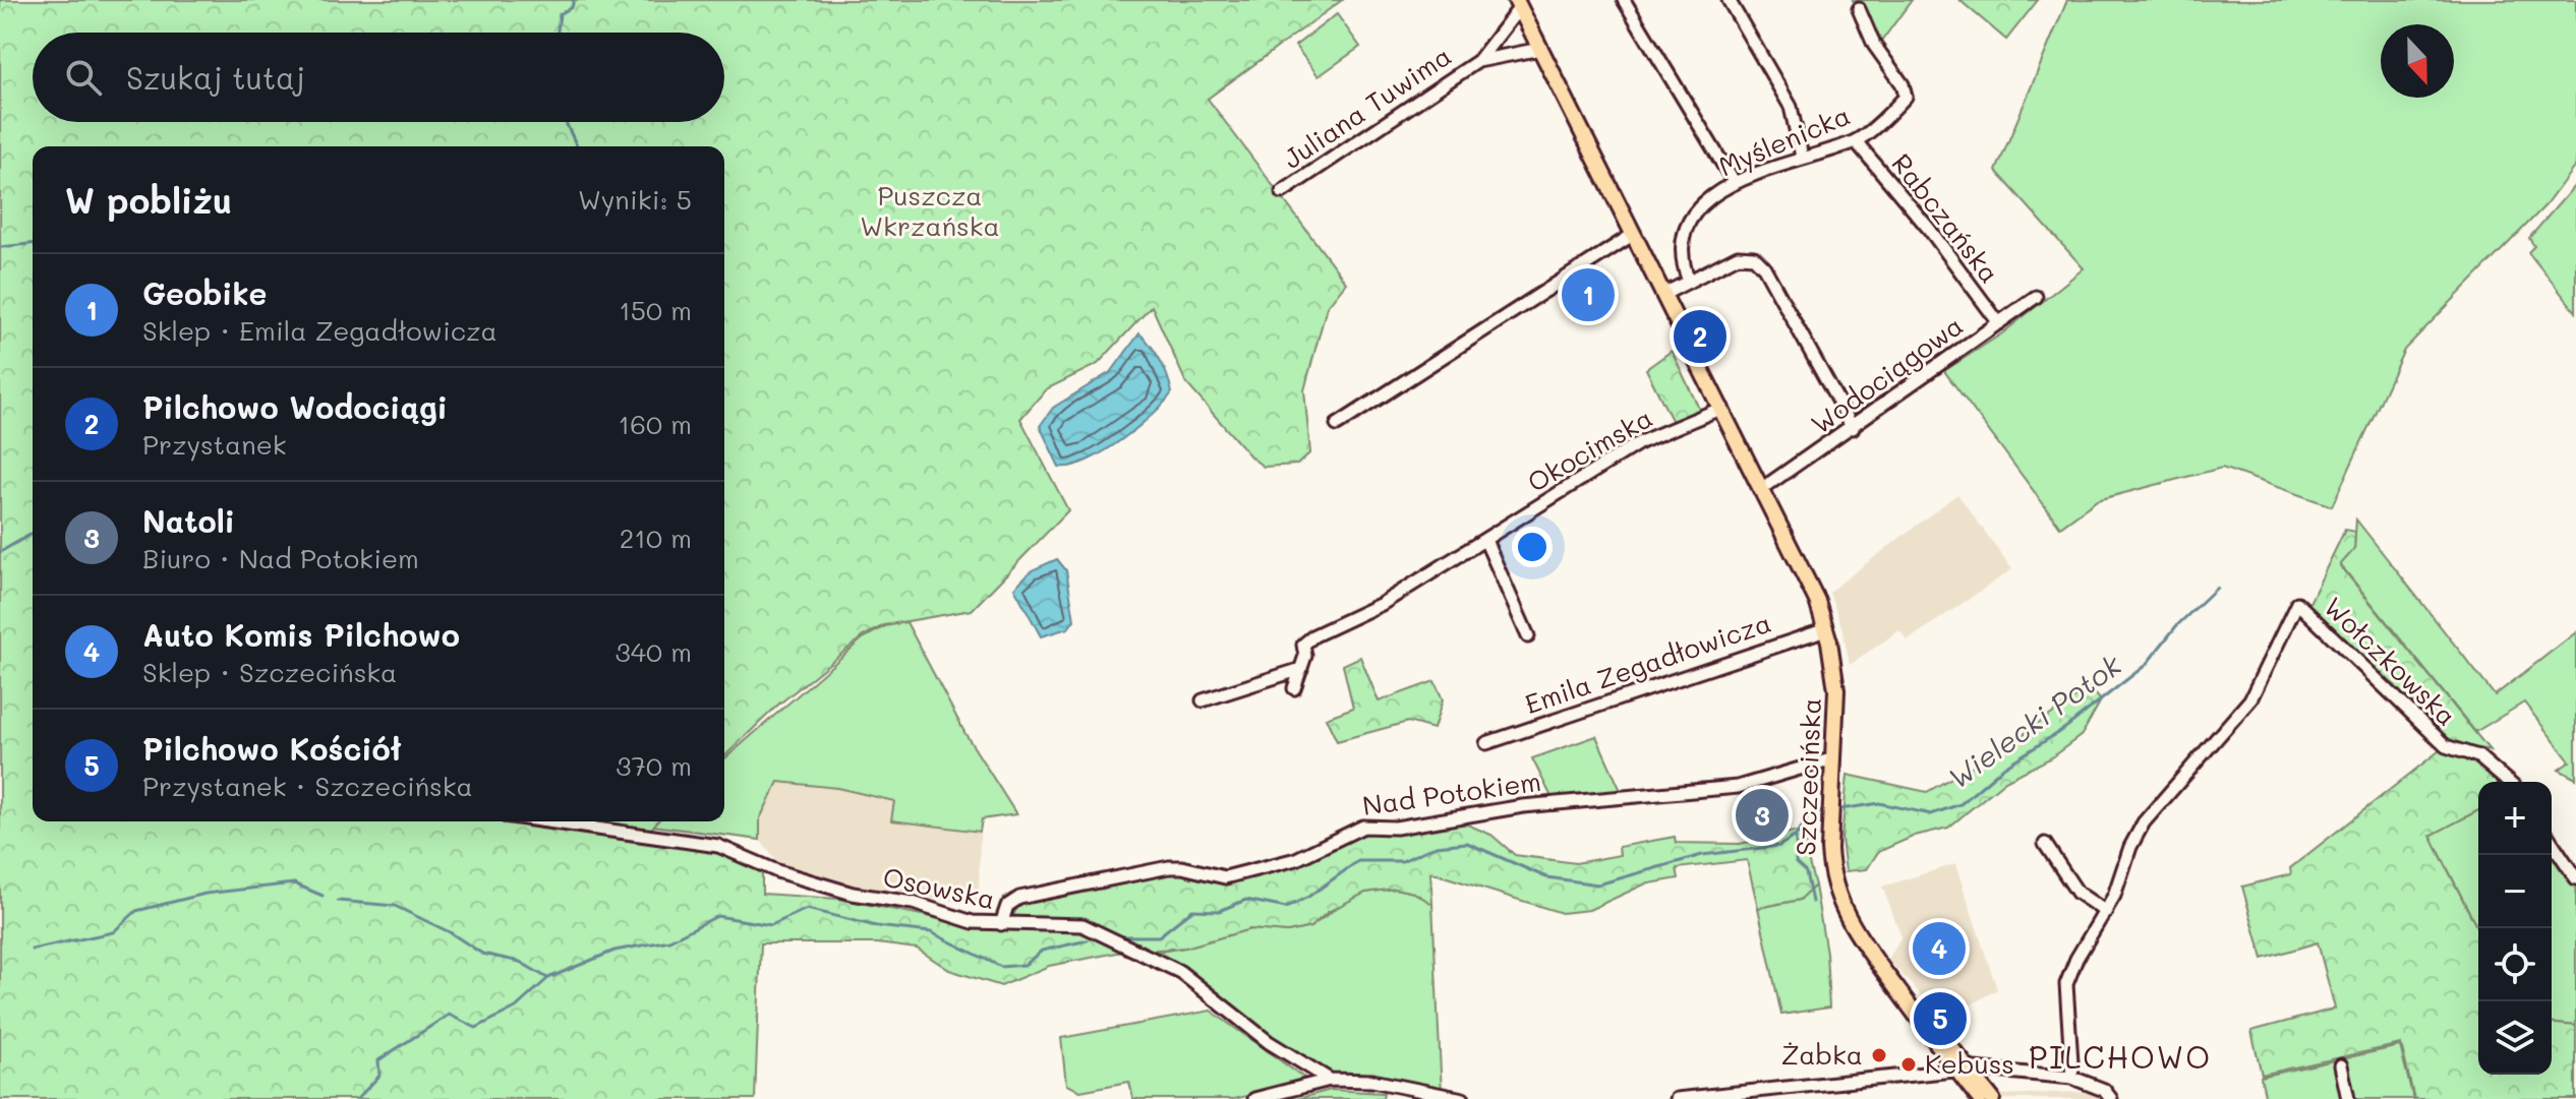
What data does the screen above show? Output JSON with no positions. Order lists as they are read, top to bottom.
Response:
{
  "streets": {
    "main road": ["Szczecińska"],
    "street": [
      "Juliana Tuwima",
      "Myślenicka",
      "Rabczańska",
      "Wodociągowa",
      "Okocimska",
      "Wołczkowska",
      "Emila Zegadłowicza",
      "Nad Potokiem",
      "Osowska"
    ]
  },
  "crossings": [
    ["Myślenicka", "Rabczańska"],
    ["Rabczańska", "Wodociągowa"],
    ["Wodociągowa", "Szczecińska"],
    ["Emila Zegadłowicza", "Szczecińska"],
    ["Szczecińska", "Nad Potokiem"],
    ["Nad Potokiem", "Osowska"]
  ],
  "districts": ["PILCHOWO"],
  "water": ["Wielecki Potok"],
  "parks": ["Puszcza Wkrzańska"],
  "places": ["Żabka", "Kebuss"],
  "north": "bottom",
  "page": {
    "search": "Szukaj tutaj",
    "heading": ["W pobliżu", "Wyniki: 5"],
    "list": [
      {
        "mark": "1",
        "name": "Geobike",
        "note": "Sklep · Emila Zegadłowicza",
        "value": "150 m"
      },
      {
        "mark": "2",
        "name": "Pilchowo Wodociągi",
        "note": "Przystanek",
        "value": "160 m"
      },
      {
        "mark": "3",
        "name": "Natoli",
        "note": "Biuro · Nad Potokiem",
        "value": "210 m"
      },
      {
        "mark": "4",
        "name": "Auto Komis Pilchowo",
        "note": "Sklep · Szczecińska",
        "value": "340 m"
      },
      {
        "mark": "5",
        "name": "Pilchowo Kościół",
        "note": "Przystanek · Szczecińska",
        "value": "370 m"
      }
    ],
    "pins": [
      "1",
      "2",
      "3",
      "4",
      "5"
    ],
    "map_buttons": ["+", "−"]
  }
}
